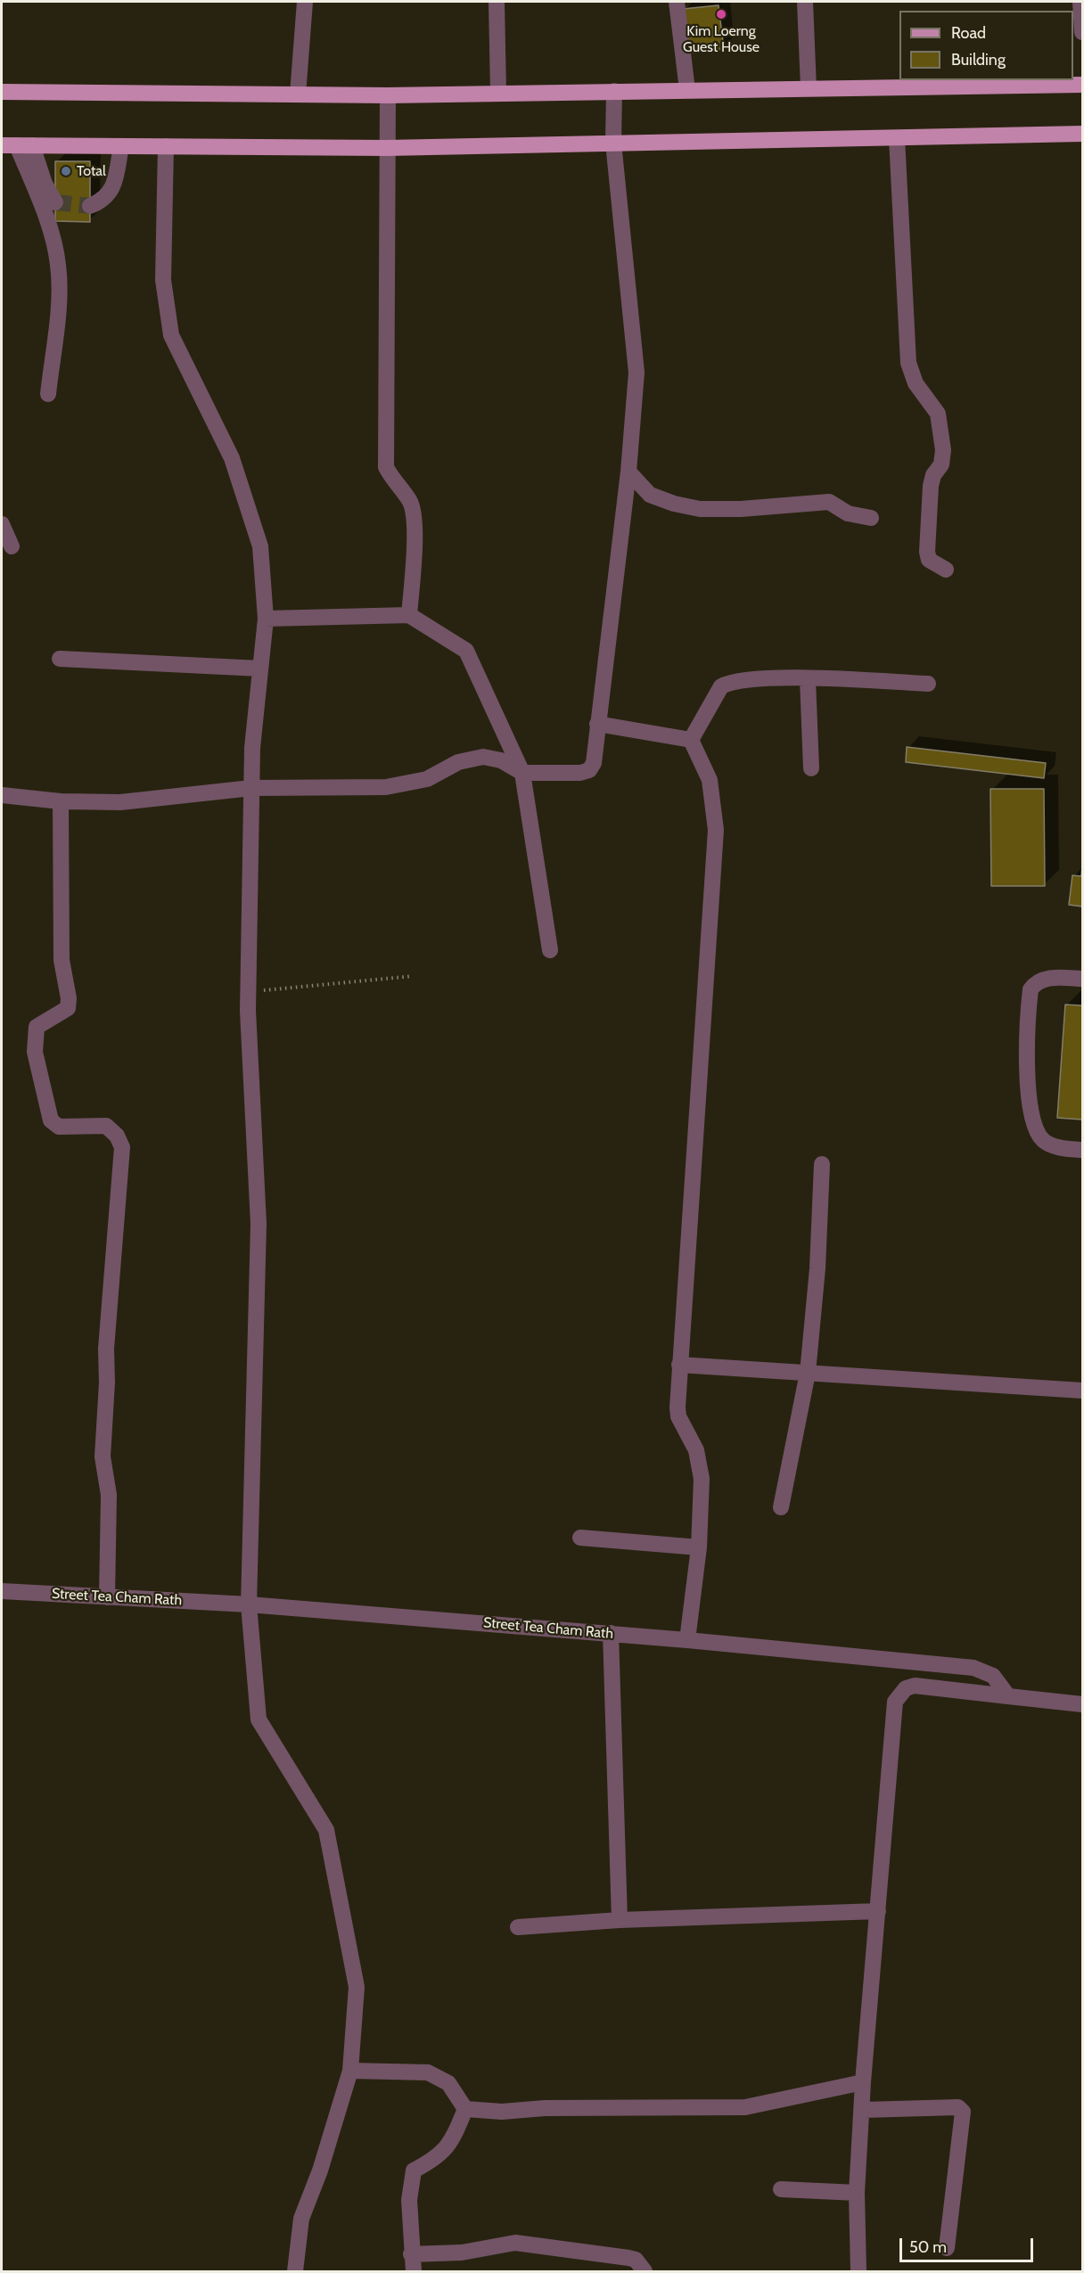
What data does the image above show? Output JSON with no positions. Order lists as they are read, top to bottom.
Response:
{
  "streets": {
    "street": ["Street Tea Cham Rath"]
  },
  "places": ["Kim Loerng Guest House", "Total"],
  "legend": ["Road", "Building"],
  "scale_bar": "50 m"
}
